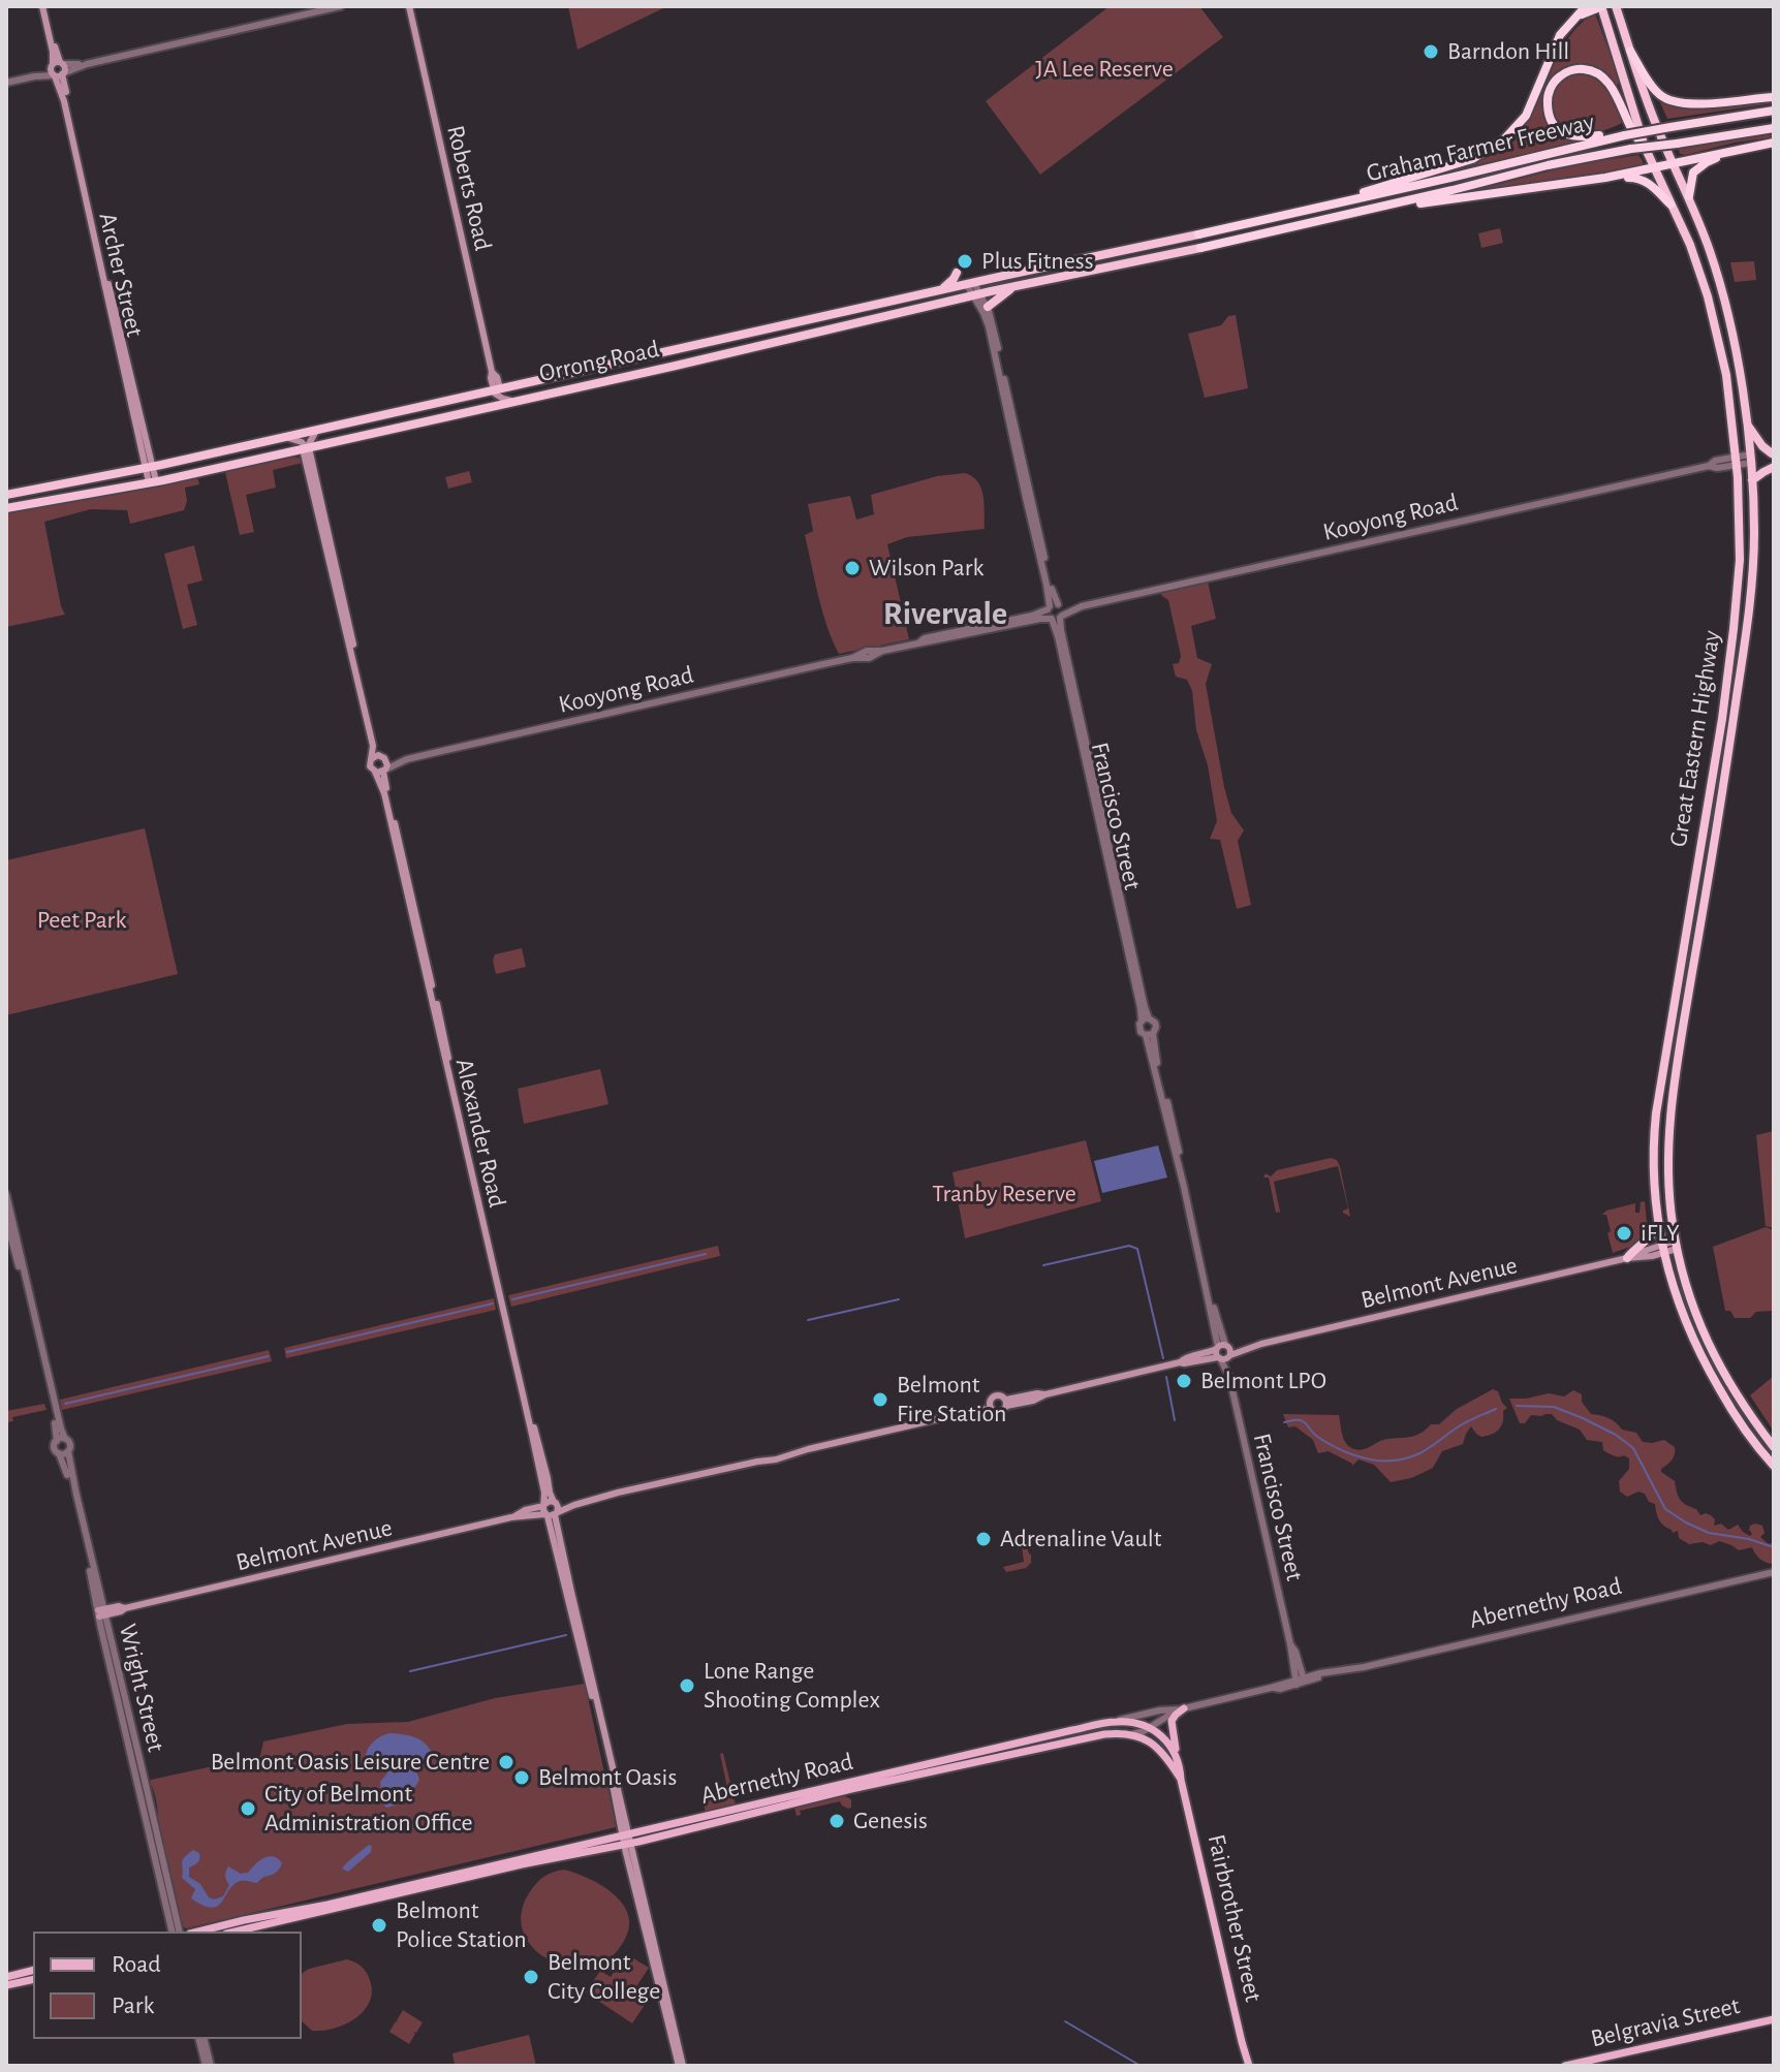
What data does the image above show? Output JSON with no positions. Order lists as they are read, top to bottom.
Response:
{
  "streets": {
    "highway": ["Graham Farmer Freeway", "Orrong Road", "Great Eastern Highway"],
    "main road": [
      "Roberts Road",
      "Archer Street",
      "Alexander Road",
      "Belmont Avenue",
      "Abernethy Road",
      "Fairbrother Street",
      "Belgravia Street"
    ],
    "street": ["Kooyong Road", "Francisco Street", "Wright Street"]
  },
  "crossings": [
    ["Graham Farmer Freeway", "Orrong Road"],
    ["Roberts Road", "Orrong Road"],
    ["Archer Street", "Orrong Road"],
    ["Kooyong Road", "Great Eastern Highway"],
    ["Kooyong Road", "Francisco Street"],
    ["Kooyong Road", "Alexander Road"],
    ["Great Eastern Highway", "Belmont Avenue"],
    ["Francisco Street", "Belmont Avenue"],
    ["Francisco Street", "Abernethy Road"],
    ["Alexander Road", "Belmont Avenue"],
    ["Alexander Road", "Abernethy Road"],
    ["Belmont Avenue", "Wright Street"],
    ["Abernethy Road", "Fairbrother Street"]
  ],
  "districts": ["Rivervale"],
  "parks": ["JA Lee Reserve", "Peet Park", "Tranby Reserve"],
  "places": [
    "Barndon Hill",
    "Plus Fitness",
    "Wilson Park",
    "iFLY",
    "Belmont LPO",
    "Belmont Fire Station",
    "Adrenaline Vault",
    "Lone Range Shooting Complex",
    "Belmont Oasis Leisure Centre",
    "Belmont Oasis",
    "City of Belmont Administration Office",
    "Genesis",
    "Belmont Police Station",
    "Belmont City College"
  ],
  "legend": ["Road", "Park"]
}
